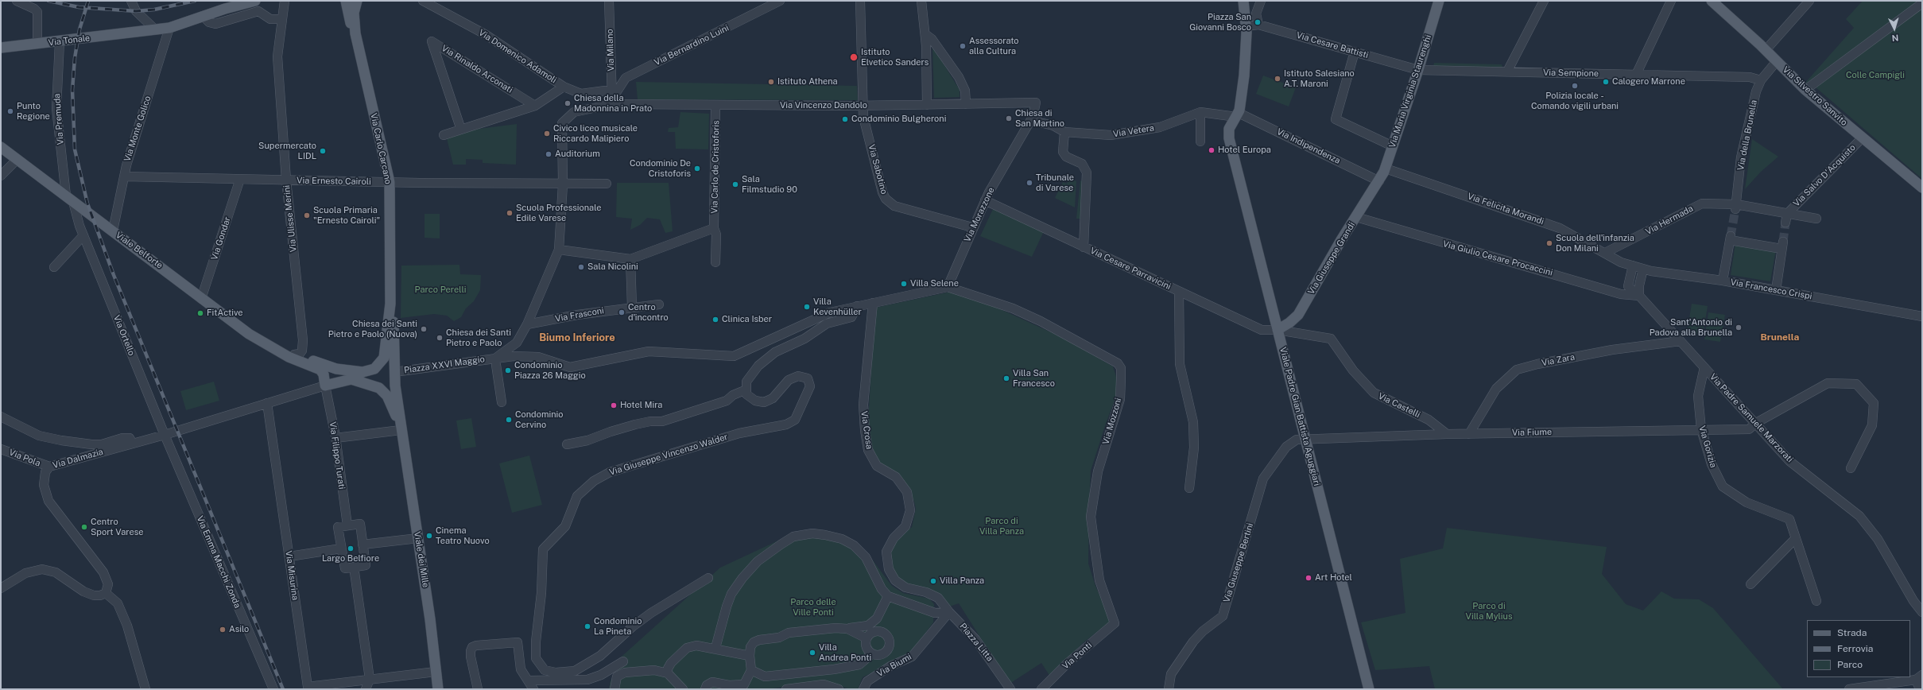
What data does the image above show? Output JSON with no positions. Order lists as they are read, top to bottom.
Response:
{
  "streets": {
    "main road": [
      "Via Tonale",
      "Via Maria Virginia Staurenghi",
      "Via Silvestro Sanvito",
      "Via Carlo Carcano",
      "Viale Belforte",
      "Via Giuseppe Grandi",
      "Viale Padre Gian Battista Aguggiari",
      "Viale dei Mille"
    ],
    "street": [
      "Via Bernardino Luini",
      "Via Cesare Battisti",
      "Via Milano",
      "Via Domenico Adamoli",
      "Via Rinaldo Arconati",
      "Via Sempione",
      "Via Vincenzo Dandolo",
      "Via Premuda",
      "Via Monte Golico",
      "Via Vetera",
      "Via della Brunella",
      "Via Indipendenza",
      "Via Carlo de Cristoforis",
      "Via Sabotino",
      "Via Salvo D'Acquisto",
      "Via Ernesto Cairoli",
      "Via Felicita Morandi",
      "Via Morazzone",
      "Via Ulisse Merini",
      "Via Hermada",
      "Via Gondar",
      "Via Giulio Cesare Procaccini",
      "Via Cesare Parravicini",
      "Via Francesco Crispi",
      "Via Frasconi",
      "Via Ortello",
      "Via Zara",
      "Piazza XXVI Maggio",
      "Via Castelli",
      "Via Padre Samuele Marzorati",
      "Via Mozzoni",
      "Via Crosa",
      "Via Fiume",
      "Via Gorizia",
      "Via Giuseppe Vincenzo Walder",
      "Via Filippo Turati",
      "Via Pola",
      "Via Dalmazia",
      "Via Emma Macchi Zonda",
      "Via Giuseppe Bertini",
      "Via Misurina",
      "Piazza Litta",
      "Via Ponti",
      "Via Biumi"
    ]
  },
  "crossings": [
    ["Via Tonale", "Via Premuda"],
    ["Via Tonale", "Via Monte Golico"],
    ["Via Bernardino Luini", "Via Milano"],
    ["Via Bernardino Luini", "Via Domenico Adamoli"],
    ["Via Bernardino Luini", "Via Vincenzo Dandolo"],
    ["Via Cesare Battisti", "Via Sempione"],
    ["Via Cesare Battisti", "Via Maria Virginia Staurenghi"],
    ["Via Cesare Battisti", "Viale Padre Gian Battista Aguggiari"],
    ["Via Milano", "Via Domenico Adamoli"],
    ["Via Milano", "Via Vincenzo Dandolo"],
    ["Via Domenico Adamoli", "Via Vincenzo Dandolo"],
    ["Via Sempione", "Via Maria Virginia Staurenghi"],
    ["Via Sempione", "Via della Brunella"],
    ["Via Maria Virginia Staurenghi", "Via Indipendenza"],
    ["Via Maria Virginia Staurenghi", "Via Felicita Morandi"],
    ["Via Maria Virginia Staurenghi", "Via Giuseppe Grandi"],
    ["Via Silvestro Sanvito", "Via della Brunella"],
    ["Via Silvestro Sanvito", "Via Salvo D'Acquisto"],
    ["Via Vincenzo Dandolo", "Via Carlo de Cristoforis"],
    ["Via Vincenzo Dandolo", "Via Sabotino"],
    ["Via Vincenzo Dandolo", "Via Morazzone"],
    ["Via Premuda", "Viale Belforte"],
    ["Via Premuda", "Via Ortello"],
    ["Via Monte Golico", "Via Ernesto Cairoli"],
    ["Via Monte Golico", "Viale Belforte"],
    ["Via Vetera", "Via Indipendenza"],
    ["Via della Brunella", "Via Salvo D'Acquisto"],
    ["Via della Brunella", "Via Hermada"],
    ["Via Indipendenza", "Via Giuseppe Grandi"],
    ["Via Indipendenza", "Viale Padre Gian Battista Aguggiari"],
    ["Via Carlo Carcano", "Via Ernesto Cairoli"],
    ["Via Carlo Carcano", "Piazza XXVI Maggio"],
    ["Via Carlo Carcano", "Viale dei Mille"],
    ["Via Sabotino", "Via Morazzone"],
    ["Via Salvo D'Acquisto", "Via Hermada"],
    ["Via Ernesto Cairoli", "Via Ulisse Merini"],
    ["Via Ernesto Cairoli", "Via Gondar"],
    ["Via Felicita Morandi", "Via Hermada"],
    ["Via Felicita Morandi", "Via Francesco Crispi"],
    ["Via Morazzone", "Via Cesare Parravicini"],
    ["Via Morazzone", "Via Mozzoni"],
    ["Via Ulisse Merini", "Viale Belforte"],
    ["Via Gondar", "Viale Belforte"],
    ["Viale Belforte", "Via Ortello"],
    ["Via Giuseppe Grandi", "Via Giulio Cesare Procaccini"],
    ["Via Giuseppe Grandi", "Via Cesare Parravicini"],
    ["Via Giuseppe Grandi", "Via Castelli"],
    ["Via Giuseppe Grandi", "Viale Padre Gian Battista Aguggiari"],
    ["Via Giulio Cesare Procaccini", "Via Padre Samuele Marzorati"],
    ["Via Cesare Parravicini", "Via Castelli"],
    ["Via Cesare Parravicini", "Viale Padre Gian Battista Aguggiari"],
    ["Via Francesco Crispi", "Via Padre Samuele Marzorati"],
    ["Via Frasconi", "Piazza XXVI Maggio"],
    ["Via Ortello", "Via Dalmazia"],
    ["Via Ortello", "Via Emma Macchi Zonda"],
    ["Via Zara", "Via Padre Samuele Marzorati"],
    ["Via Zara", "Via Fiume"],
    ["Via Castelli", "Viale Padre Gian Battista Aguggiari"],
    ["Via Castelli", "Via Fiume"],
    ["Viale Padre Gian Battista Aguggiari", "Via Fiume"],
    ["Viale Padre Gian Battista Aguggiari", "Via Giuseppe Bertini"],
    ["Via Padre Samuele Marzorati", "Via Fiume"],
    ["Via Padre Samuele Marzorati", "Via Gorizia"],
    ["Via Mozzoni", "Via Ponti"],
    ["Via Crosa", "Piazza Litta"],
    ["Via Crosa", "Via Biumi"],
    ["Via Fiume", "Via Gorizia"],
    ["Via Fiume", "Via Giuseppe Bertini"],
    ["Via Filippo Turati", "Via Dalmazia"],
    ["Via Pola", "Via Dalmazia"],
    ["Via Dalmazia", "Via Emma Macchi Zonda"],
    ["Via Dalmazia", "Via Misurina"],
    ["Viale dei Mille", "Via Misurina"],
    ["Piazza Litta", "Via Biumi"]
  ],
  "districts": ["Brunella", "Biumo Inferiore"],
  "parks": [
    "Colle Campigli",
    "Parco Perelli",
    "Parco di Villa Panza",
    "Parco delle Ville Ponti",
    "Parco di Villa Mylius"
  ],
  "places": [
    "Piazza San Giovanni Bosco",
    "Assessorato alla Cultura",
    "Istituto Elvetico Sanders",
    "Istituto Salesiano A.T. Maroni",
    "Istituto Athena",
    "Calogero Marrone",
    "Polizia locale - Comando vigili urbani",
    "Chiesa della Madonnina in Prato",
    "Punto Regione",
    "Chiesa di San Martino",
    "Condominio Bulgheroni",
    "Civico liceo musicale Riccardo Malipiero",
    "Hotel Europa",
    "Supermercato LIDL",
    "Auditorium",
    "Condominio De Cristoforis",
    "Tribunale di Varese",
    "Sala Filmstudio 90",
    "Scuola Professionale Edile Varese",
    "Scuola Primaria \"Ernesto Cairoli\"",
    "Scuola dell'infanzia Don Milani",
    "Sala Nicolini",
    "Villa Selene",
    "Villa Kevenhüller",
    "Centro d'incontro",
    "FitActive",
    "Clinica Isber",
    "Sant'Antonio di Padova alla Brunella",
    "Chiesa dei Santi Pietro e Paolo (Nuova)",
    "Chiesa dei Santi Pietro e Paolo",
    "Condominio Piazza 26 Maggio",
    "Villa San Francesco",
    "Hotel Mira",
    "Condominio Cervino",
    "Centro Sport Varese",
    "Cinema Teatro Nuovo",
    "Largo Belfiore",
    "Art Hotel",
    "Villa Panza",
    "Condominio La Pineta",
    "Asilo",
    "Villa Andrea Ponti"
  ],
  "legend": ["Strada", "Ferrovia", "Parco"],
  "north": "bottom"
}
